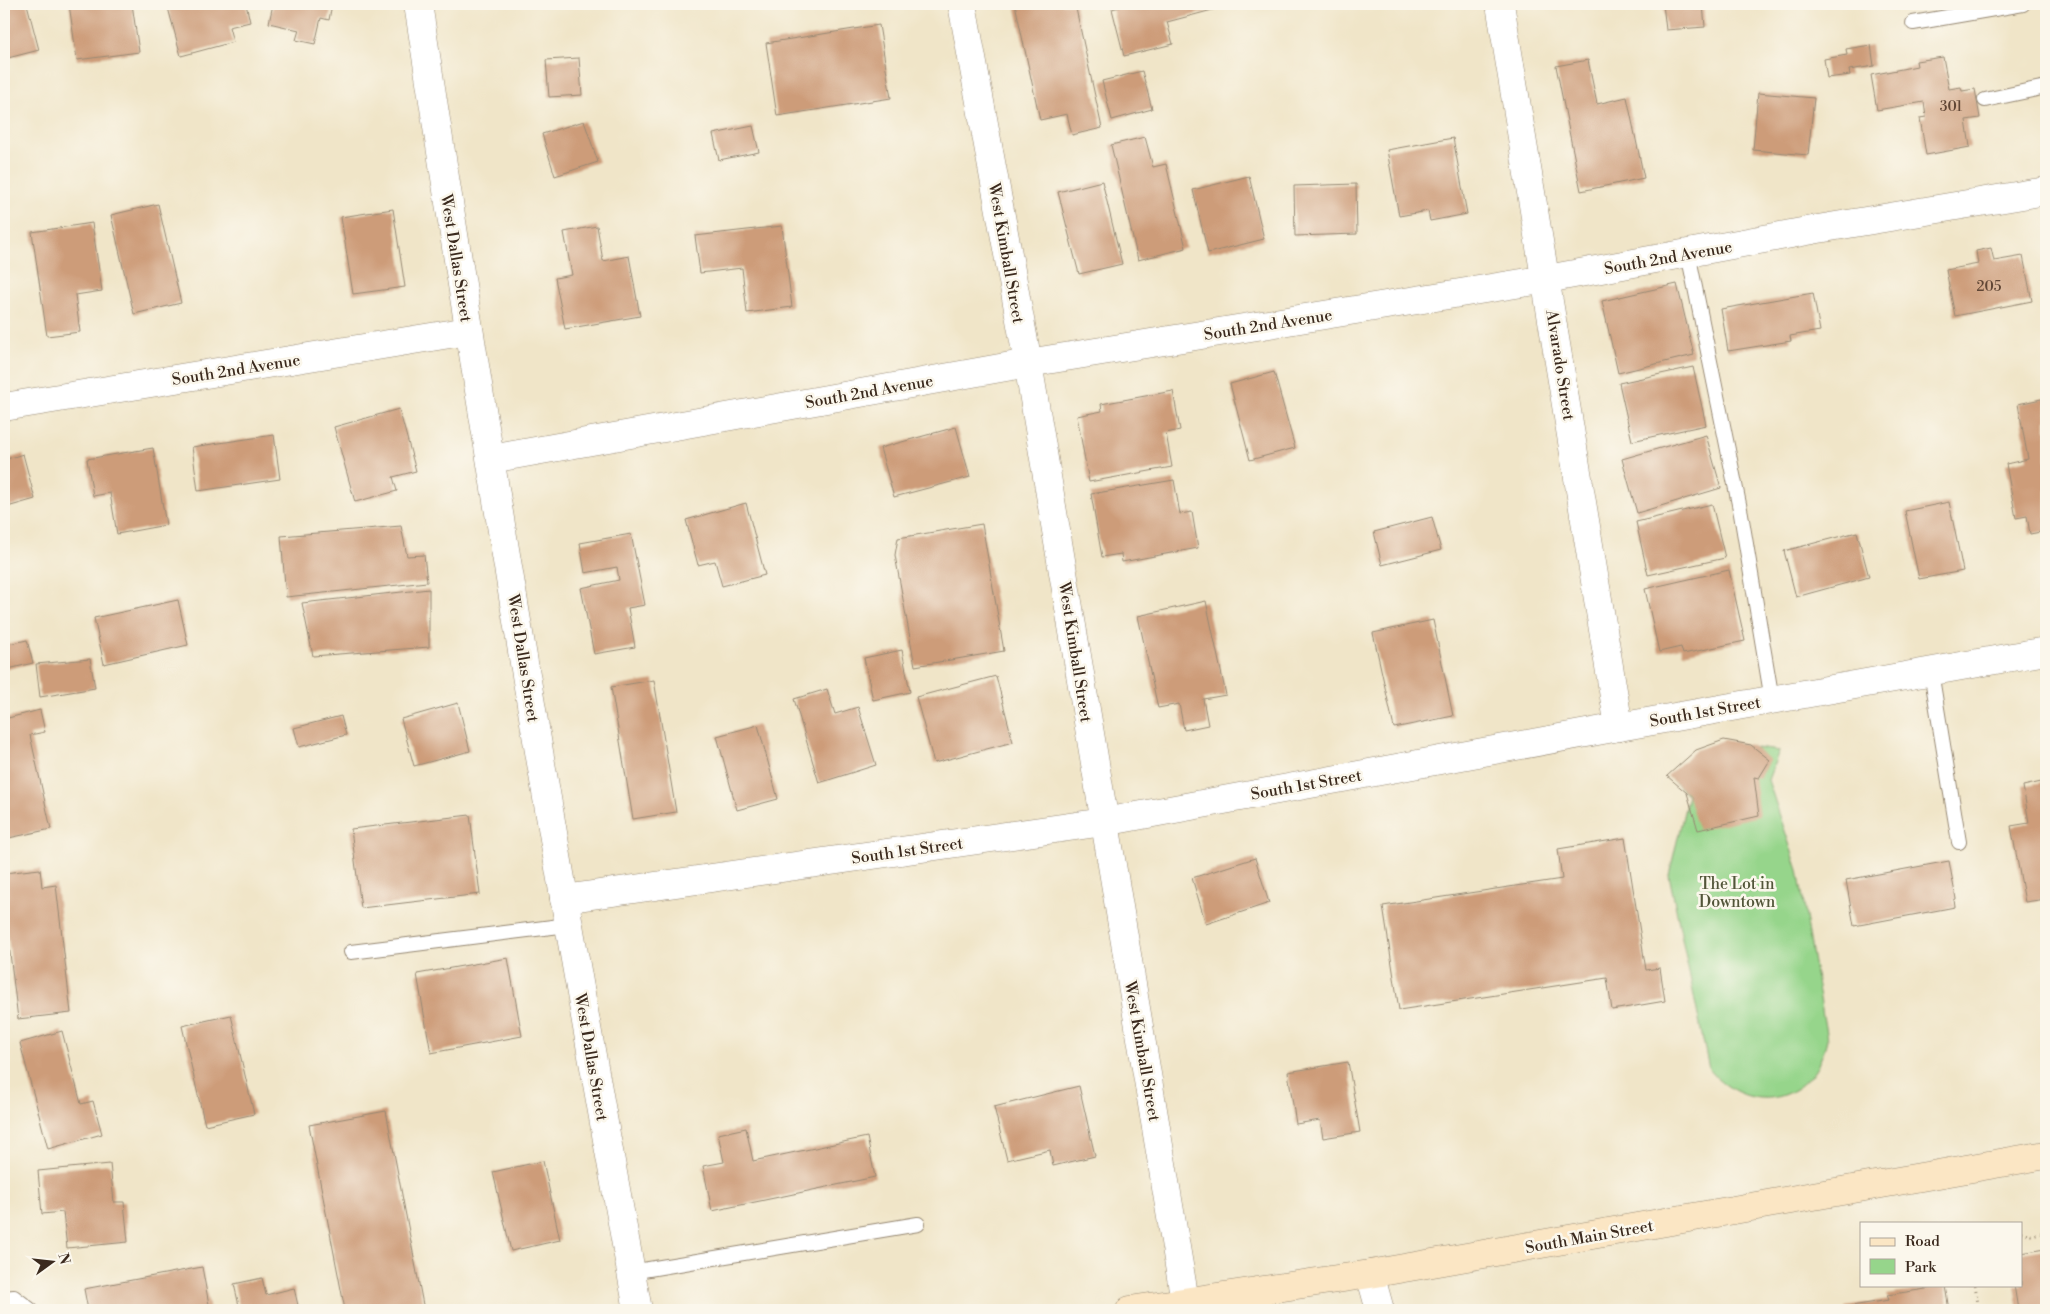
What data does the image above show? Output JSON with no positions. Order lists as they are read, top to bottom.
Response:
{
  "streets": {
    "main road": ["South Main Street"],
    "street": [
      "West Kimball Street",
      "South 2nd Avenue",
      "West Dallas Street",
      "Alvarado Street",
      "South 1st Street"
    ]
  },
  "crossings": [
    ["West Kimball Street", "South 2nd Avenue"],
    ["West Kimball Street", "South 1st Street"],
    ["West Kimball Street", "South Main Street"],
    ["South 2nd Avenue", "West Dallas Street"],
    ["South 2nd Avenue", "Alvarado Street"],
    ["West Dallas Street", "South 1st Street"],
    ["Alvarado Street", "South 1st Street"]
  ],
  "parks": ["The Lot in Downtown"],
  "house_numbers": ["301", "205"],
  "legend": ["Road", "Park"],
  "north": "right"
}
